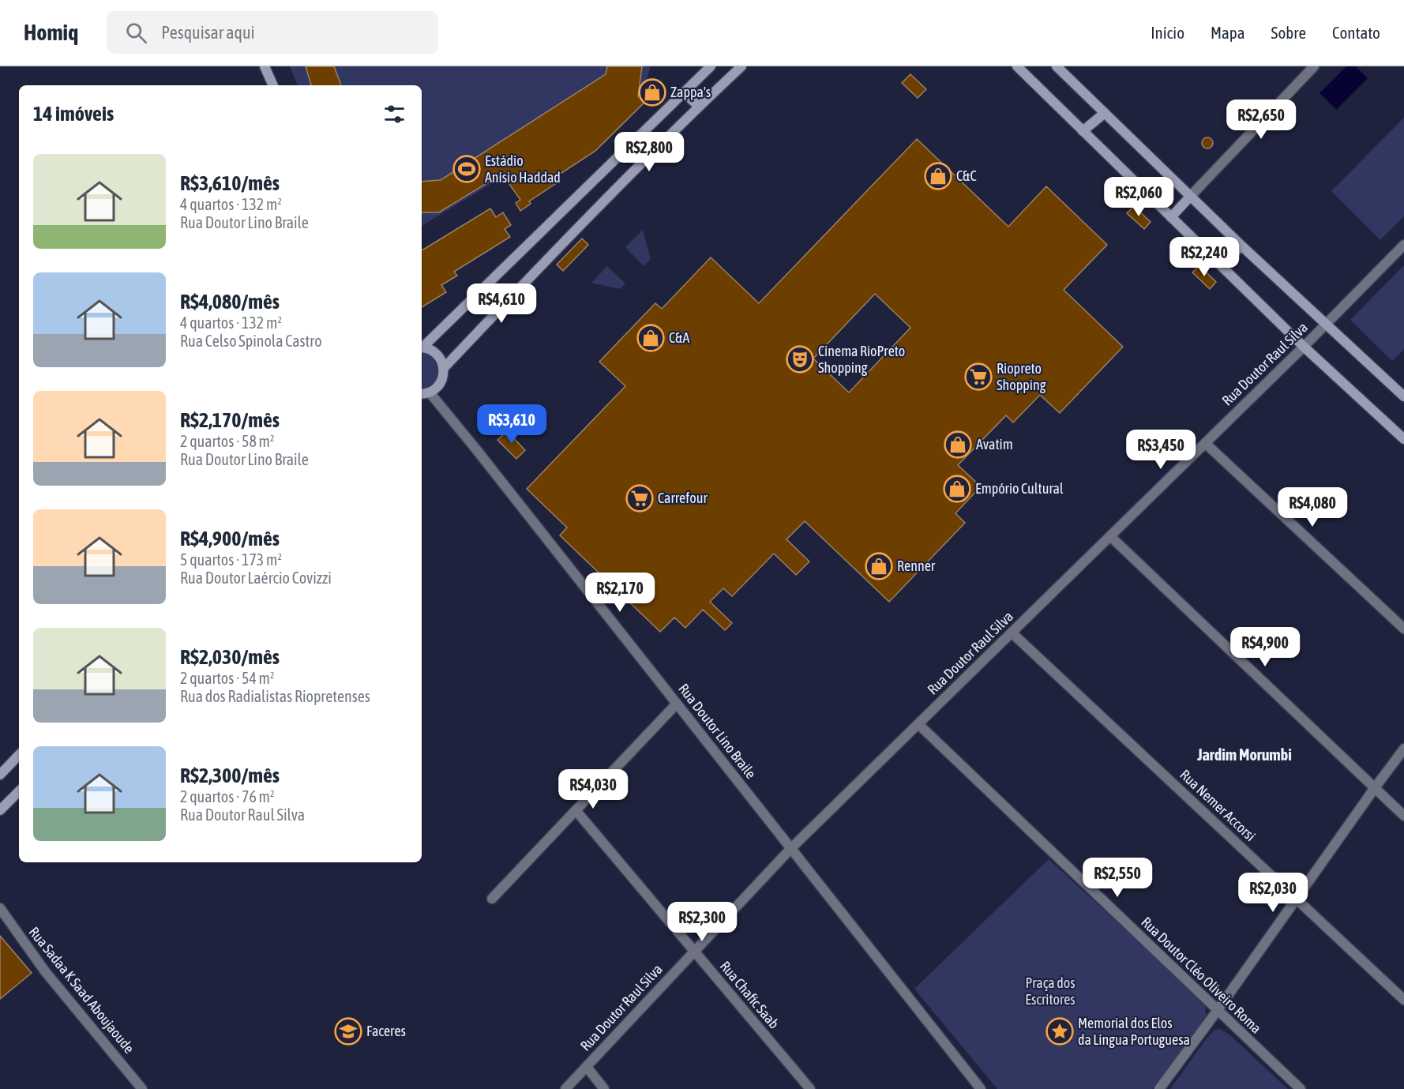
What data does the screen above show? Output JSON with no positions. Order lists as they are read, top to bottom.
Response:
{
  "streets": {
    "street": [
      "Rua Doutor Raul Silva",
      "Rua Doutor Lino Braile",
      "Rua Nemer Accorsi",
      "Rua Doutor Cléo Oliveiro Roma",
      "Rua Sadaa K Saad Aboujaoude",
      "Rua Chafic Saab"
    ]
  },
  "crossings": [
    ["Rua Doutor Raul Silva", "Rua Doutor Lino Braile"],
    ["Rua Doutor Raul Silva", "Rua Nemer Accorsi"],
    ["Rua Doutor Raul Silva", "Rua Doutor Cléo Oliveiro Roma"],
    ["Rua Doutor Raul Silva", "Rua Chafic Saab"]
  ],
  "districts": ["Jardim Morumbi"],
  "parks": ["Praça dos Escritores"],
  "places": {
    "shop": [
      "Zappa's",
      "C&C",
      "C&A",
      "Avatim",
      "Empório Cultural",
      "Renner"
    ],
    "sports": ["Estádio Anísio Haddad"],
    "theatre": ["Cinema RioPreto Shopping"],
    "supermarket": ["Riopreto Shopping", "Carrefour"],
    "school or university": ["Faceres"],
    "place": ["Memorial dos Elos da Língua Portuguesa"]
  },
  "page": {
    "header": "Homiq",
    "search": "Pesquisar aqui",
    "nav": [
      "Início",
      "Mapa",
      "Sobre",
      "Contato"
    ],
    "heading": "14 imóveis",
    "price": [
      "R$2,650",
      "R$2,800",
      "R$2,060",
      "R$2,240",
      "R$4,610",
      "R$3,610",
      "R$3,450",
      "R$4,080",
      "R$2,170",
      "R$4,900",
      "R$4,030",
      "R$2,550",
      "R$2,030",
      "R$2,300"
    ],
    "list": [
      {
        "name": "R$3,610/mês",
        "note": "4 quartos · 132 m² · Rua Doutor Lino Braile"
      },
      {
        "name": "R$4,080/mês",
        "note": "4 quartos · 132 m² · Rua Celso Spinola Castro"
      },
      {
        "name": "R$2,170/mês",
        "note": "2 quartos · 58 m² · Rua Doutor Lino Braile"
      },
      {
        "name": "R$4,900/mês",
        "note": "5 quartos · 173 m² · Rua Doutor Laércio Covizzi"
      },
      {
        "name": "R$2,030/mês",
        "note": "2 quartos · 54 m² · Rua dos Radialistas Riopretenses"
      },
      {
        "name": "R$2,300/mês",
        "note": "2 quartos · 76 m² · Rua Doutor Raul Silva"
      }
    ]
  }
}
